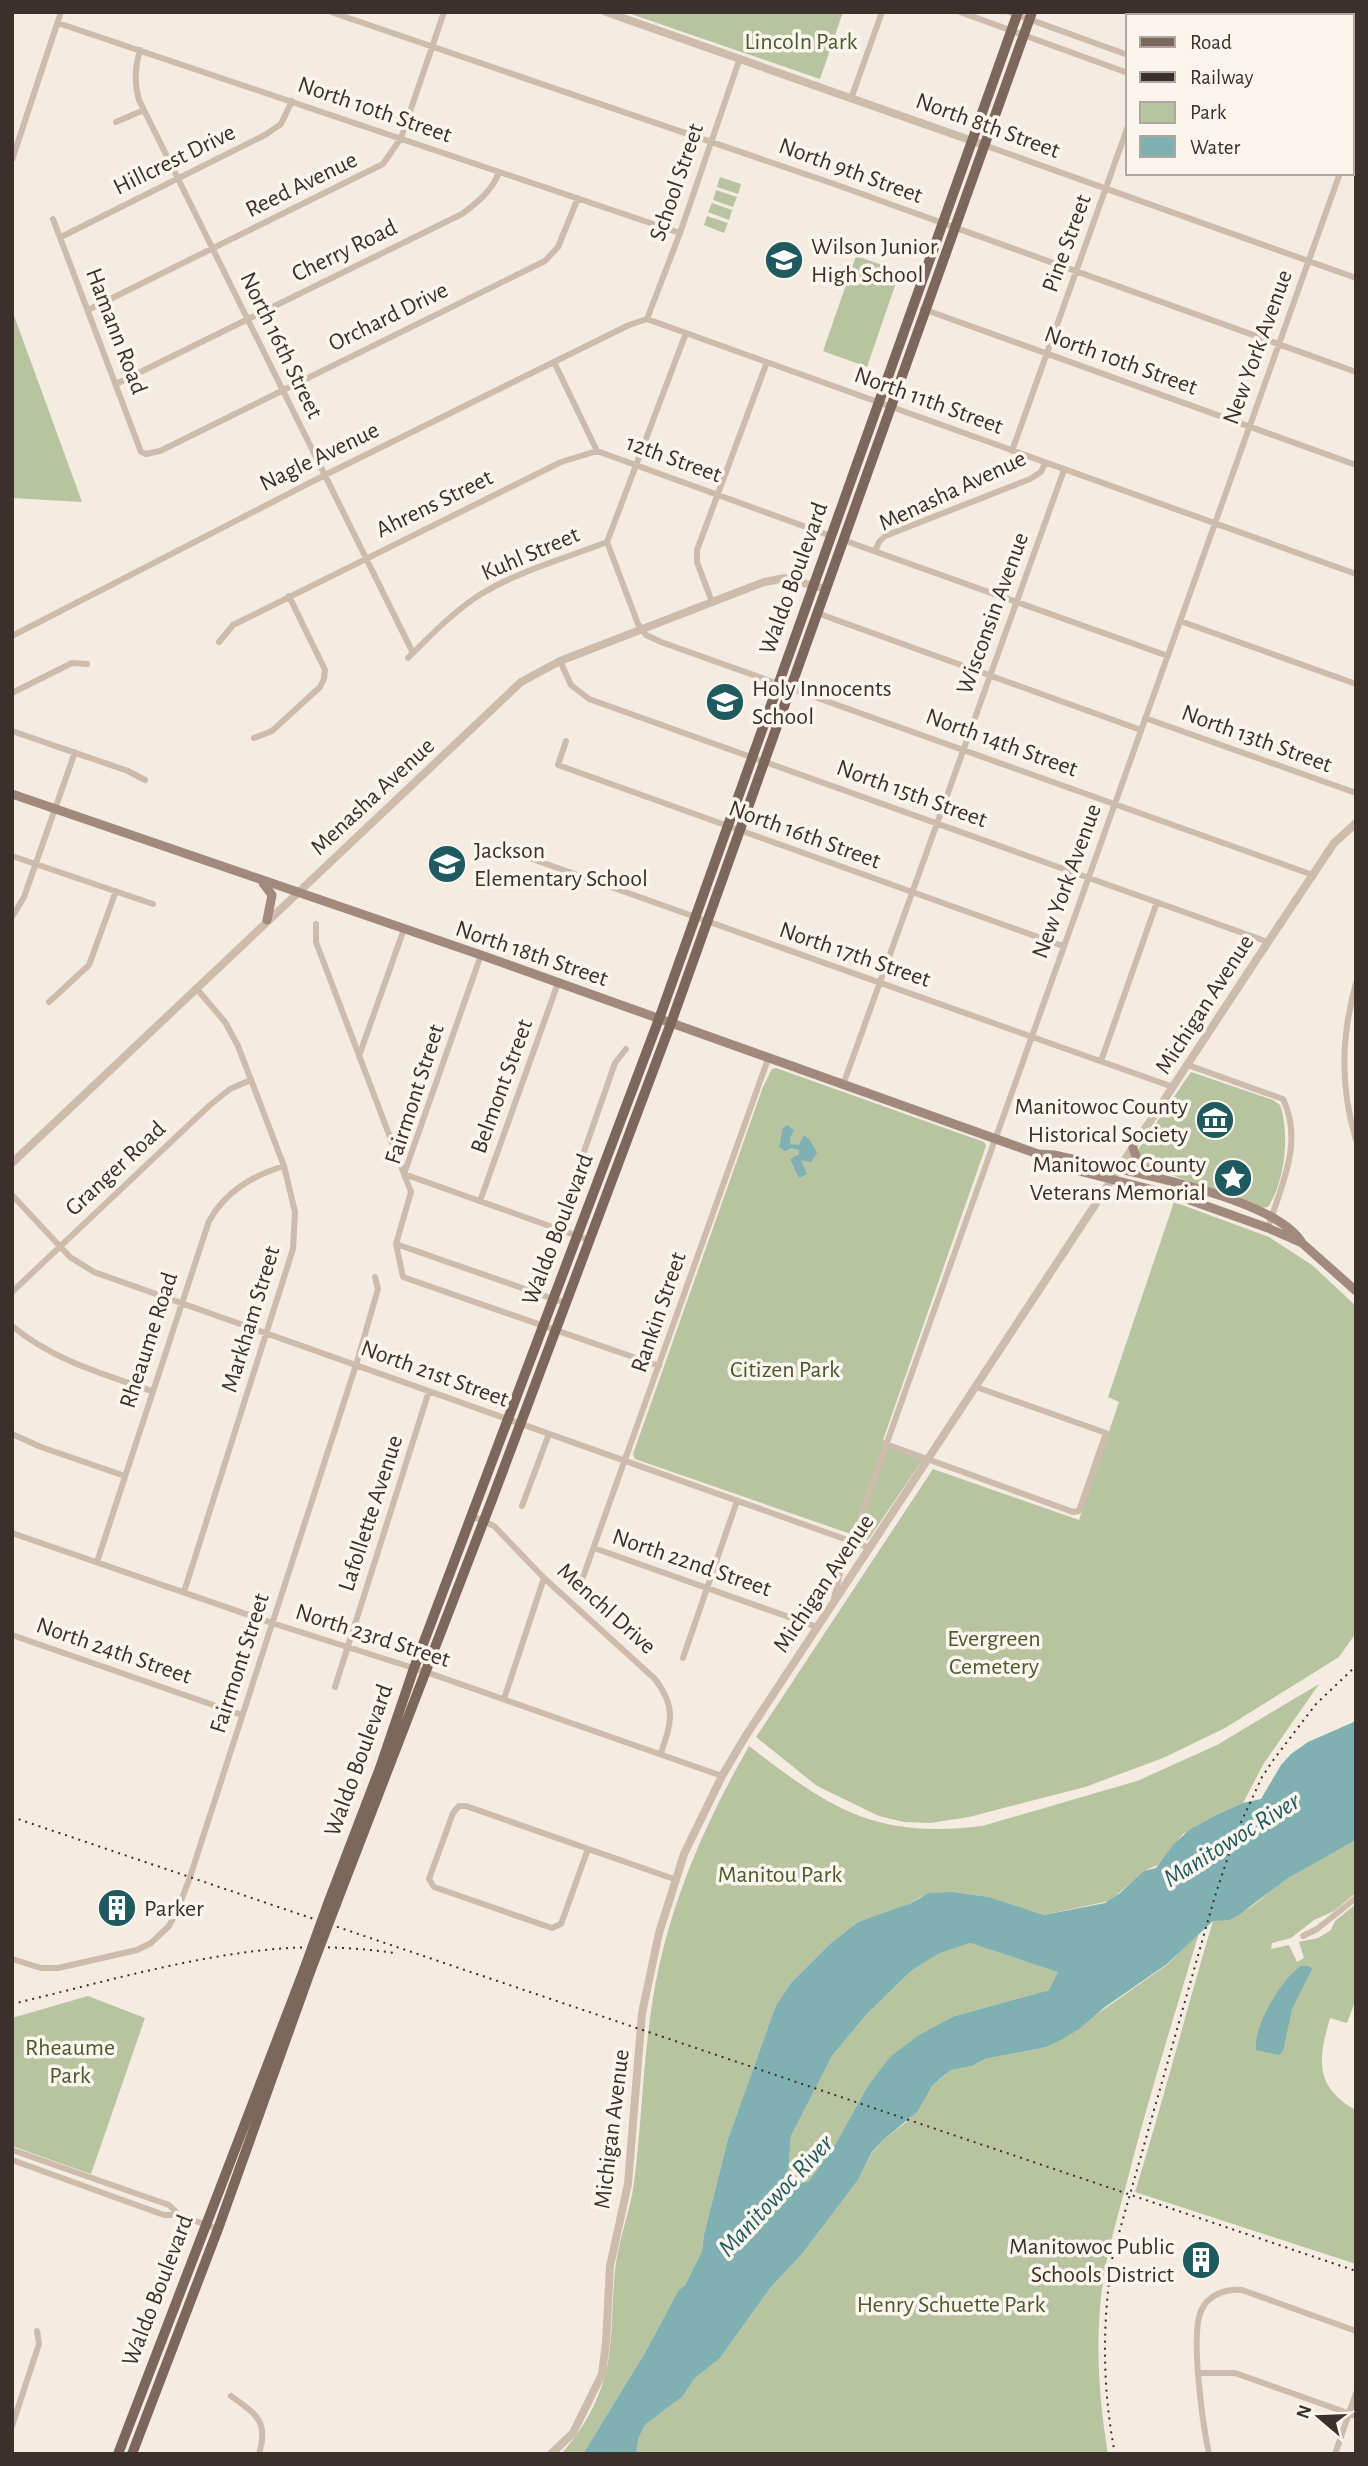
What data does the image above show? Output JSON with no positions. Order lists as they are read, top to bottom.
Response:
{
  "streets": {
    "main road": ["Waldo Boulevard", "North 18th Street"],
    "street": [
      "North 10th Street",
      "North 8th Street",
      "Hillcrest Drive",
      "North 9th Street",
      "School Street",
      "Reed Avenue",
      "Pine Street",
      "Cherry Road",
      "Orchard Drive",
      "Hamann Road",
      "North 16th Street",
      "New York Avenue",
      "North 11th Street",
      "Nagle Avenue",
      "12th Street",
      "Menasha Avenue",
      "Ahrens Street",
      "Kuhl Street",
      "Wisconsin Avenue",
      "North 13th Street",
      "North 14th Street",
      "North 15th Street",
      "North 17th Street",
      "Michigan Avenue",
      "Belmont Street",
      "Fairmont Street",
      "Granger Road",
      "Rankin Street",
      "Markham Street",
      "Rheaume Road",
      "North 21st Street",
      "Lafollette Avenue",
      "North 22nd Street",
      "Menchl Drive",
      "North 23rd Street",
      "North 24th Street"
    ]
  },
  "crossings": [
    ["North 10th Street", "Hillcrest Drive"],
    ["North 10th Street", "School Street"],
    ["North 10th Street", "Reed Avenue"],
    ["North 10th Street", "Pine Street"],
    ["North 10th Street", "Cherry Road"],
    ["North 10th Street", "Orchard Drive"],
    ["North 10th Street", "North 16th Street"],
    ["North 10th Street", "New York Avenue"],
    ["North 10th Street", "Waldo Boulevard"],
    ["North 8th Street", "School Street"],
    ["North 8th Street", "Pine Street"],
    ["North 8th Street", "New York Avenue"],
    ["North 8th Street", "Waldo Boulevard"],
    ["Hillcrest Drive", "Hamann Road"],
    ["Hillcrest Drive", "North 16th Street"],
    ["North 9th Street", "School Street"],
    ["North 9th Street", "Reed Avenue"],
    ["North 9th Street", "Pine Street"],
    ["North 9th Street", "New York Avenue"],
    ["North 9th Street", "Waldo Boulevard"],
    ["School Street", "North 11th Street"],
    ["School Street", "Nagle Avenue"],
    ["Reed Avenue", "Hamann Road"],
    ["Reed Avenue", "North 16th Street"],
    ["Pine Street", "North 11th Street"],
    ["Cherry Road", "Hamann Road"],
    ["Cherry Road", "North 16th Street"],
    ["Orchard Drive", "Hamann Road"],
    ["Orchard Drive", "North 16th Street"],
    ["North 16th Street", "New York Avenue"],
    ["North 16th Street", "Nagle Avenue"],
    ["North 16th Street", "Ahrens Street"],
    ["North 16th Street", "Kuhl Street"],
    ["North 16th Street", "Waldo Boulevard"],
    ["North 16th Street", "Wisconsin Avenue"],
    ["New York Avenue", "North 11th Street"],
    ["New York Avenue", "North 13th Street"],
    ["New York Avenue", "North 14th Street"],
    ["New York Avenue", "North 15th Street"],
    ["New York Avenue", "North 18th Street"],
    ["New York Avenue", "North 17th Street"],
    ["New York Avenue", "Michigan Avenue"],
    ["New York Avenue", "North 21st Street"],
    ["North 11th Street", "Nagle Avenue"],
    ["North 11th Street", "Menasha Avenue"],
    ["North 11th Street", "Waldo Boulevard"],
    ["North 11th Street", "Wisconsin Avenue"],
    ["Nagle Avenue", "12th Street"],
    ["12th Street", "Ahrens Street"],
    ["12th Street", "Waldo Boulevard"],
    ["Menasha Avenue", "Waldo Boulevard"],
    ["Menasha Avenue", "North 14th Street"],
    ["Menasha Avenue", "North 15th Street"],
    ["Menasha Avenue", "North 18th Street"],
    ["Menasha Avenue", "Markham Street"],
    ["Waldo Boulevard", "North 14th Street"],
    ["Waldo Boulevard", "North 15th Street"],
    ["Waldo Boulevard", "North 18th Street"],
    ["Waldo Boulevard", "North 17th Street"],
    ["Waldo Boulevard", "North 21st Street"],
    ["Waldo Boulevard", "Menchl Drive"],
    ["Waldo Boulevard", "North 23rd Street"],
    ["Wisconsin Avenue", "North 14th Street"],
    ["Wisconsin Avenue", "North 15th Street"],
    ["Wisconsin Avenue", "North 18th Street"],
    ["Wisconsin Avenue", "North 17th Street"],
    ["North 14th Street", "Michigan Avenue"],
    ["North 15th Street", "Michigan Avenue"],
    ["North 18th Street", "Michigan Avenue"],
    ["North 18th Street", "Belmont Street"],
    ["North 18th Street", "Fairmont Street"],
    ["North 18th Street", "Rankin Street"],
    ["North 17th Street", "Michigan Avenue"],
    ["Michigan Avenue", "North 21st Street"],
    ["Michigan Avenue", "North 22nd Street"],
    ["Michigan Avenue", "North 23rd Street"],
    ["Fairmont Street", "North 21st Street"],
    ["Fairmont Street", "North 23rd Street"],
    ["Fairmont Street", "North 24th Street"],
    ["Granger Road", "Markham Street"],
    ["Granger Road", "North 21st Street"],
    ["Rankin Street", "North 21st Street"],
    ["Rankin Street", "North 22nd Street"],
    ["Markham Street", "Rheaume Road"],
    ["Markham Street", "North 21st Street"],
    ["Markham Street", "North 23rd Street"],
    ["Rheaume Road", "North 21st Street"],
    ["Rheaume Road", "North 23rd Street"],
    ["North 21st Street", "Lafollette Avenue"],
    ["Lafollette Avenue", "North 23rd Street"],
    ["Menchl Drive", "North 23rd Street"]
  ],
  "water": ["Manitowoc River"],
  "parks": [
    "Lincoln Park",
    "Citizen Park",
    "Evergreen Cemetery",
    "Manitou Park",
    "Rheaume Park",
    "Henry Schuette Park"
  ],
  "places": {
    "school or university": ["Wilson Junior High School", "Holy Innocents School", "Jackson Elementary School"],
    "museum": ["Manitowoc County Historical Society"],
    "place": ["Manitowoc County Veterans Memorial"],
    "building": ["Parker", "Manitowoc Public Schools District"]
  },
  "legend": [
    "Road",
    "Railway",
    "Park",
    "Water"
  ],
  "north": "left"
}
